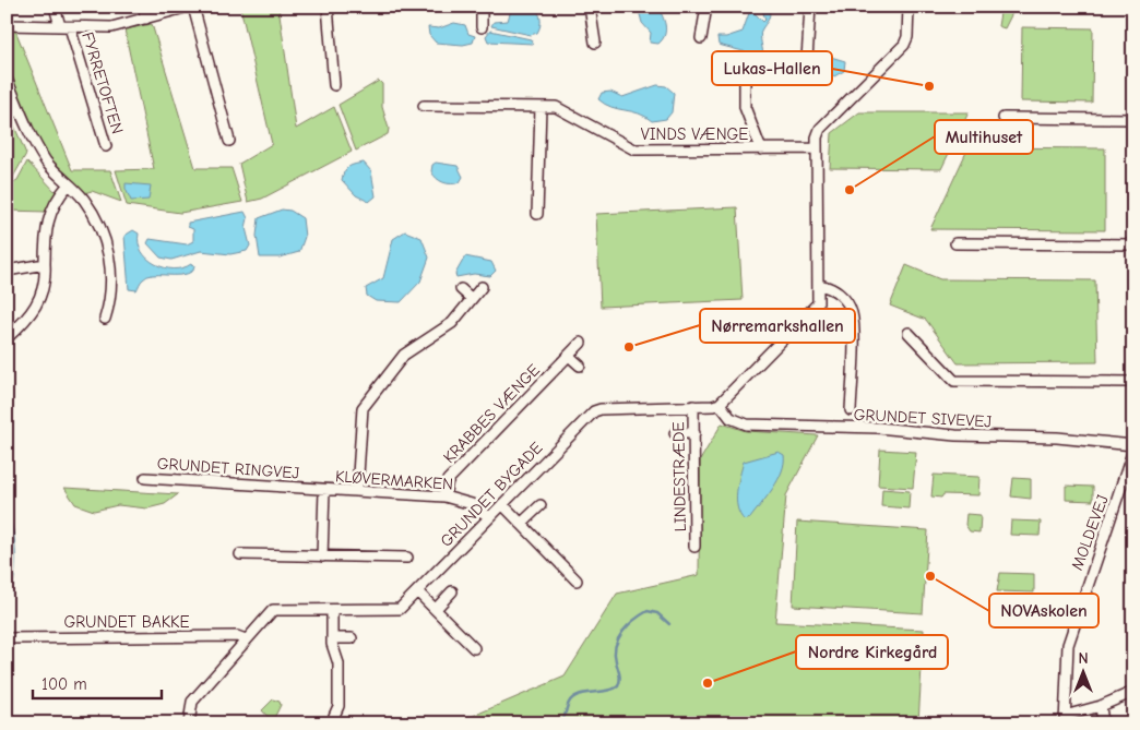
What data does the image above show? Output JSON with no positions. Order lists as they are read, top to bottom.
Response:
{
  "streets": {
    "street": [
      "FYRRETOFTEN",
      "VINDS VÆNGE",
      "KRABBES VÆNGE",
      "GRUNDET SIVEVEJ",
      "GRUNDET RINGVEJ",
      "LINDESTRÆDE",
      "KLØVERMARKEN",
      "GRUNDET BYGADE",
      "MOLDEVEJ",
      "GRUNDET BAKKE"
    ]
  },
  "crossings": [
    ["KRABBES VÆNGE", "KLØVERMARKEN"],
    ["GRUNDET SIVEVEJ", "GRUNDET BYGADE"],
    ["GRUNDET RINGVEJ", "KLØVERMARKEN"],
    ["LINDESTRÆDE", "GRUNDET BYGADE"],
    ["KLØVERMARKEN", "GRUNDET BYGADE"],
    ["GRUNDET BYGADE", "GRUNDET BAKKE"]
  ],
  "places": [
    "Lukas-Hallen",
    "Multihuset",
    "Nørremarkshallen",
    "NOVAskolen",
    "Nordre Kirkegård"
  ],
  "scale_bar": "100 m",
  "north": "top"
}
